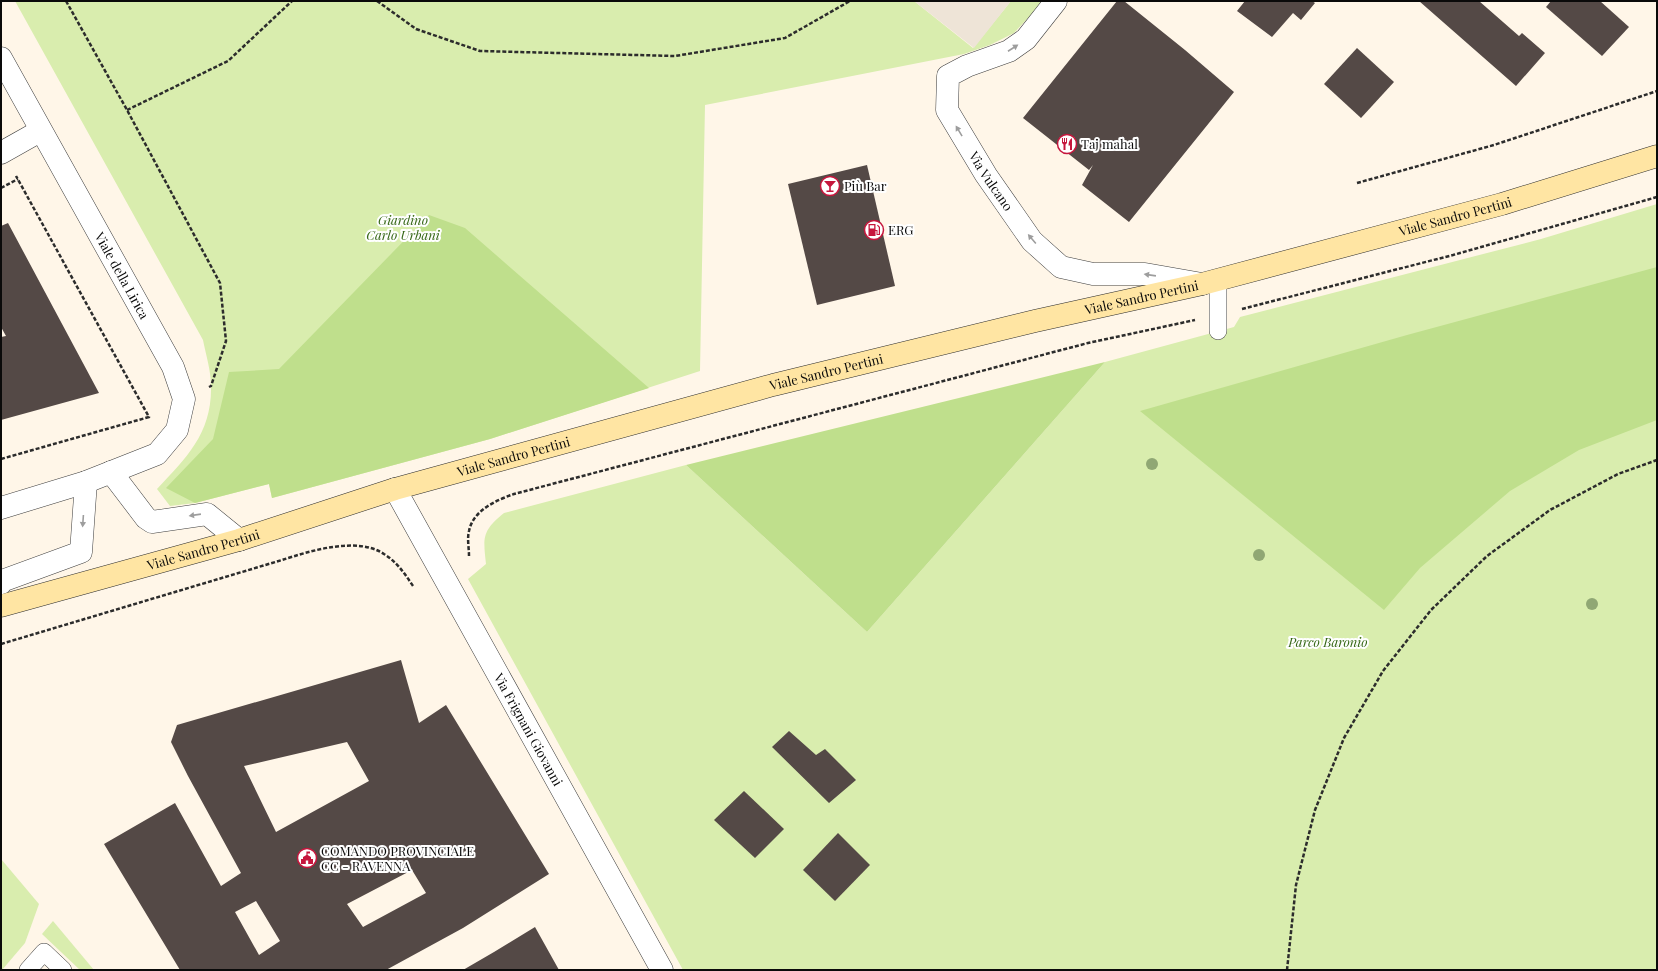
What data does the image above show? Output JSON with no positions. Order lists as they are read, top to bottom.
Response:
{
  "streets": {
    "main road": ["Viale Sandro Pertini"],
    "street": ["Via Vulcano", "Viale della Lirica", "Via Frignani Giovanni"]
  },
  "crossings": [
    ["Via Vulcano", "Viale Sandro Pertini"],
    ["Viale Sandro Pertini", "Via Frignani Giovanni"]
  ],
  "parks": ["Giardino Carlo Urbani", "Parco Baronio"],
  "places": {
    "restaurant": ["Taj mahal"],
    "bar": ["Più Bar"],
    "fuel station": ["ERG"],
    "public building": ["COMANDO PROVINCIALE CC - RAVENNA"]
  }
}
